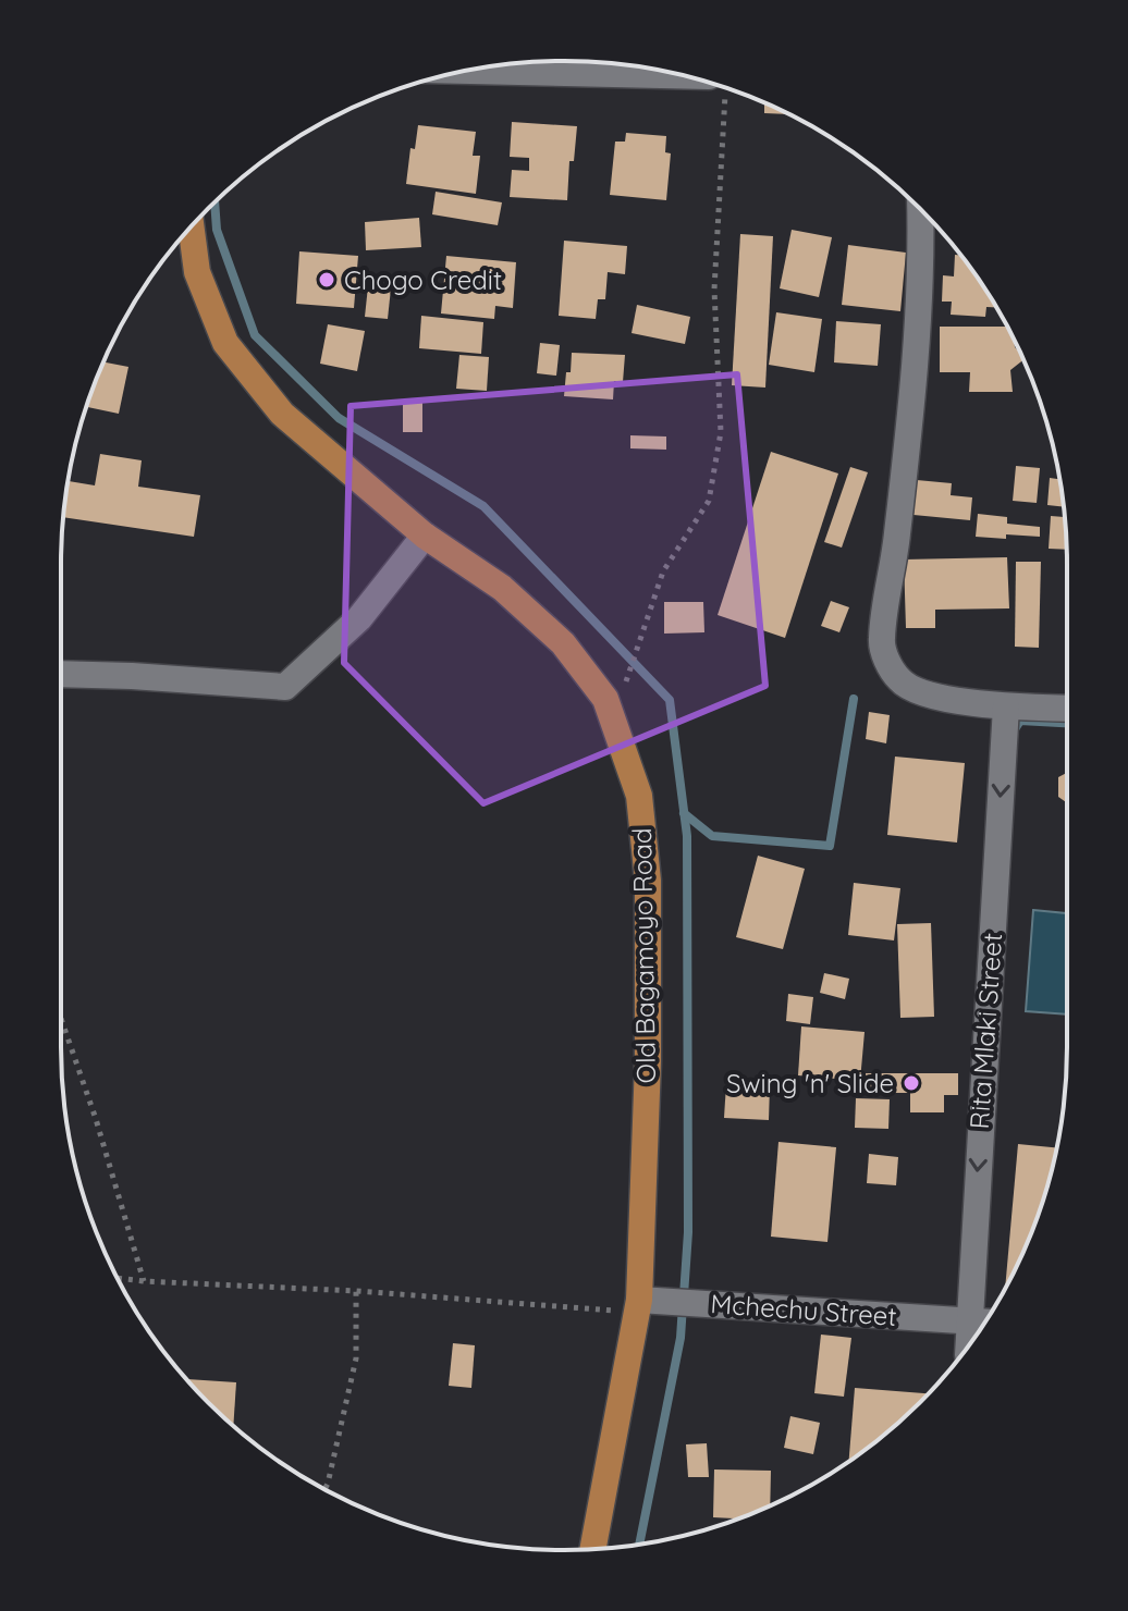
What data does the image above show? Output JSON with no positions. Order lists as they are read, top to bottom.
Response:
{
  "streets": {
    "main road": ["Old Bagamoyo Road"],
    "street": ["Rita Mlaki Street", "Mchechu Street"]
  },
  "crossings": [
    ["Old Bagamoyo Road", "Mchechu Street"],
    ["Rita Mlaki Street", "Mchechu Street"]
  ],
  "one_way": ["Rita Mlaki Street"],
  "places": ["Chogo Credit", "Swing 'n' Slide"]
}
